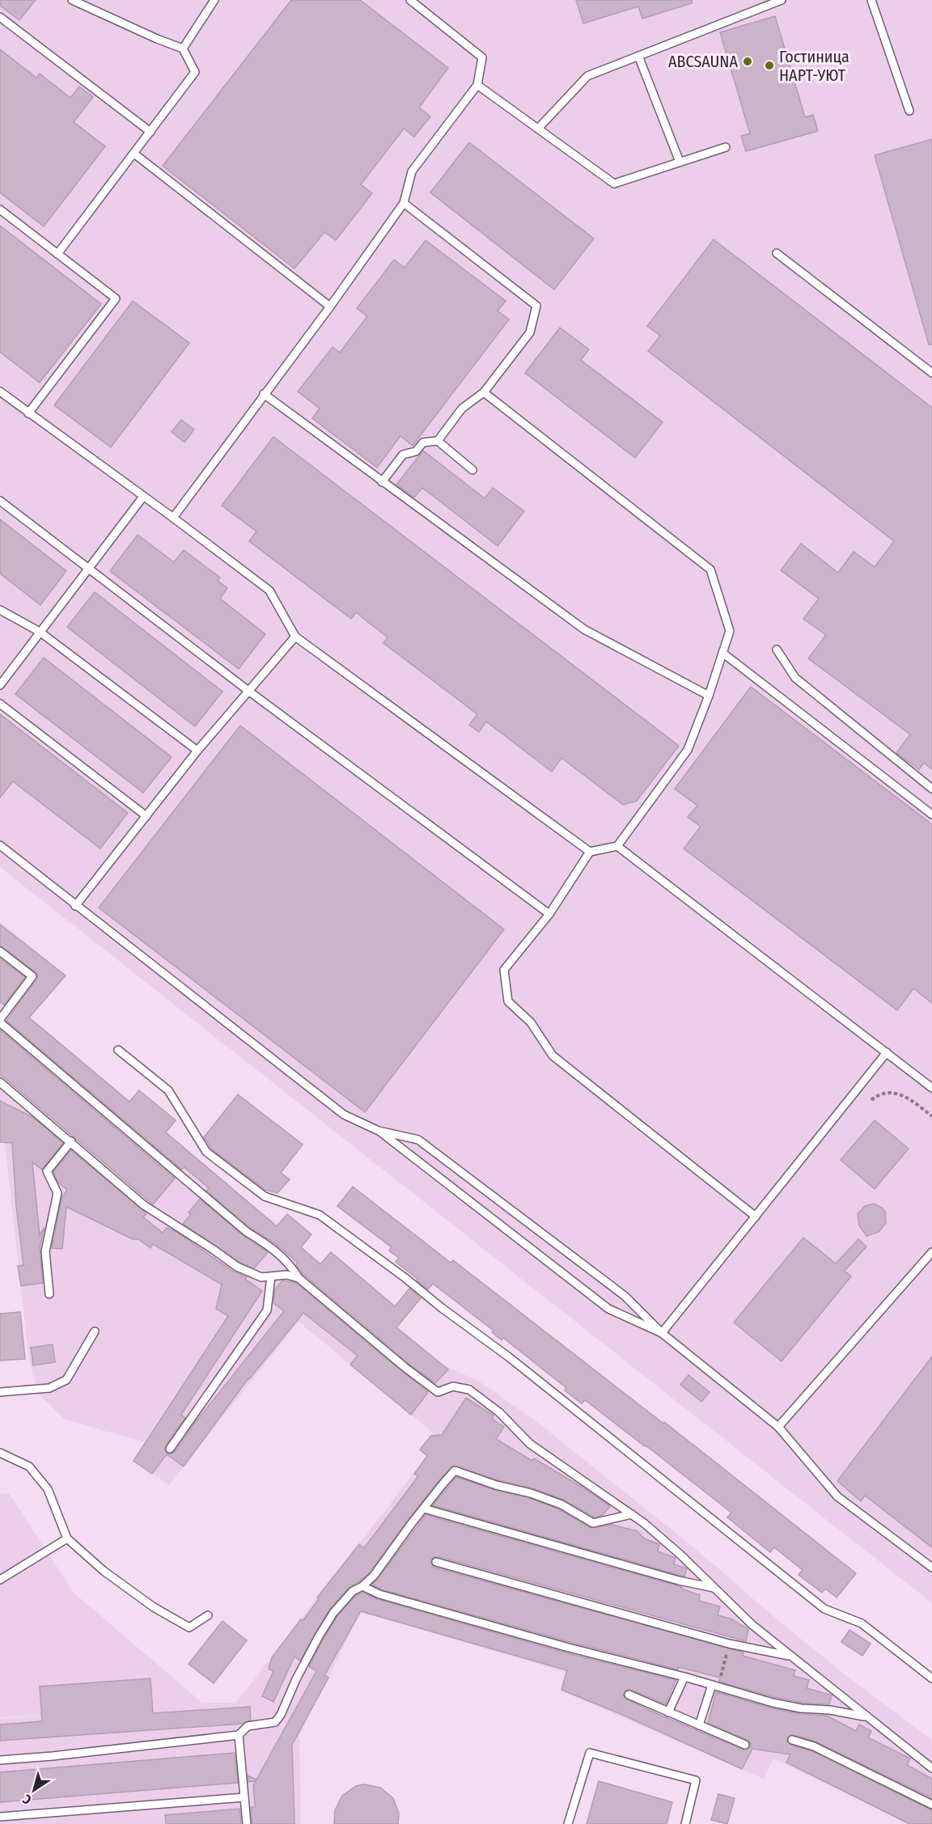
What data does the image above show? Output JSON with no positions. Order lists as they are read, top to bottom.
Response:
{
  "places": ["ABCSAUNA", "Гостиница НАРТ-УЮТ"],
  "north": "bottom left"
}
